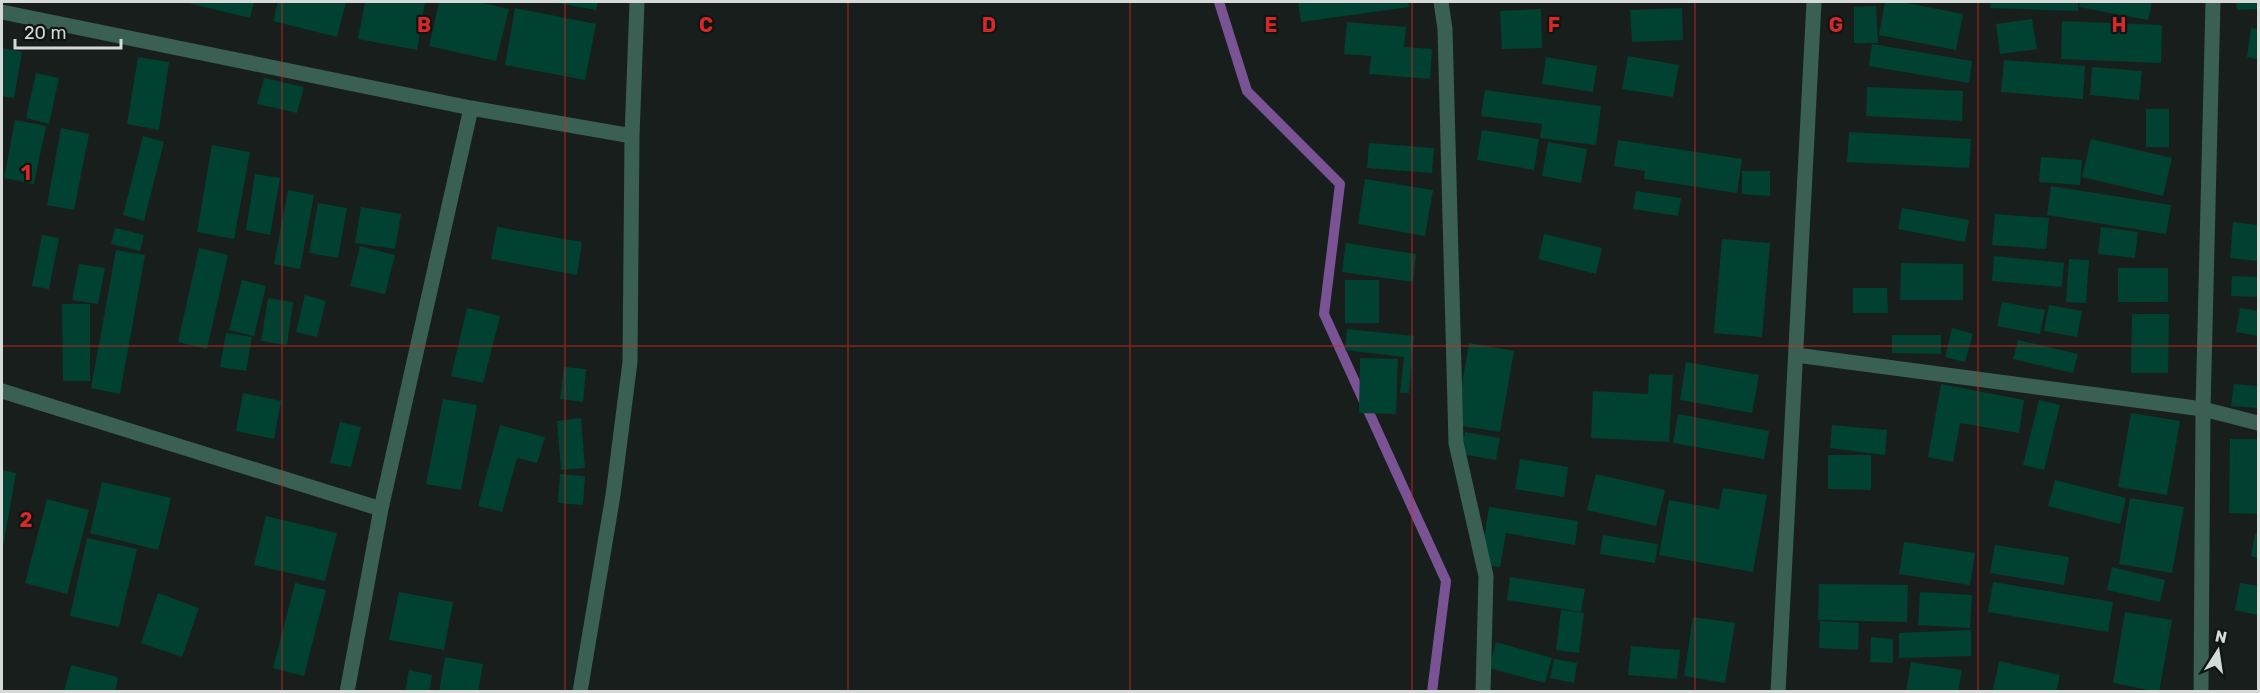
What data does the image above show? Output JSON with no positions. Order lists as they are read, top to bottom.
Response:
{
  "scale_bar": "20 m",
  "north": "top",
  "grid": {
    "columns": [
      "B",
      "C",
      "D",
      "E",
      "F",
      "G",
      "H"
    ],
    "rows": ["1", "2"]
  }
}
